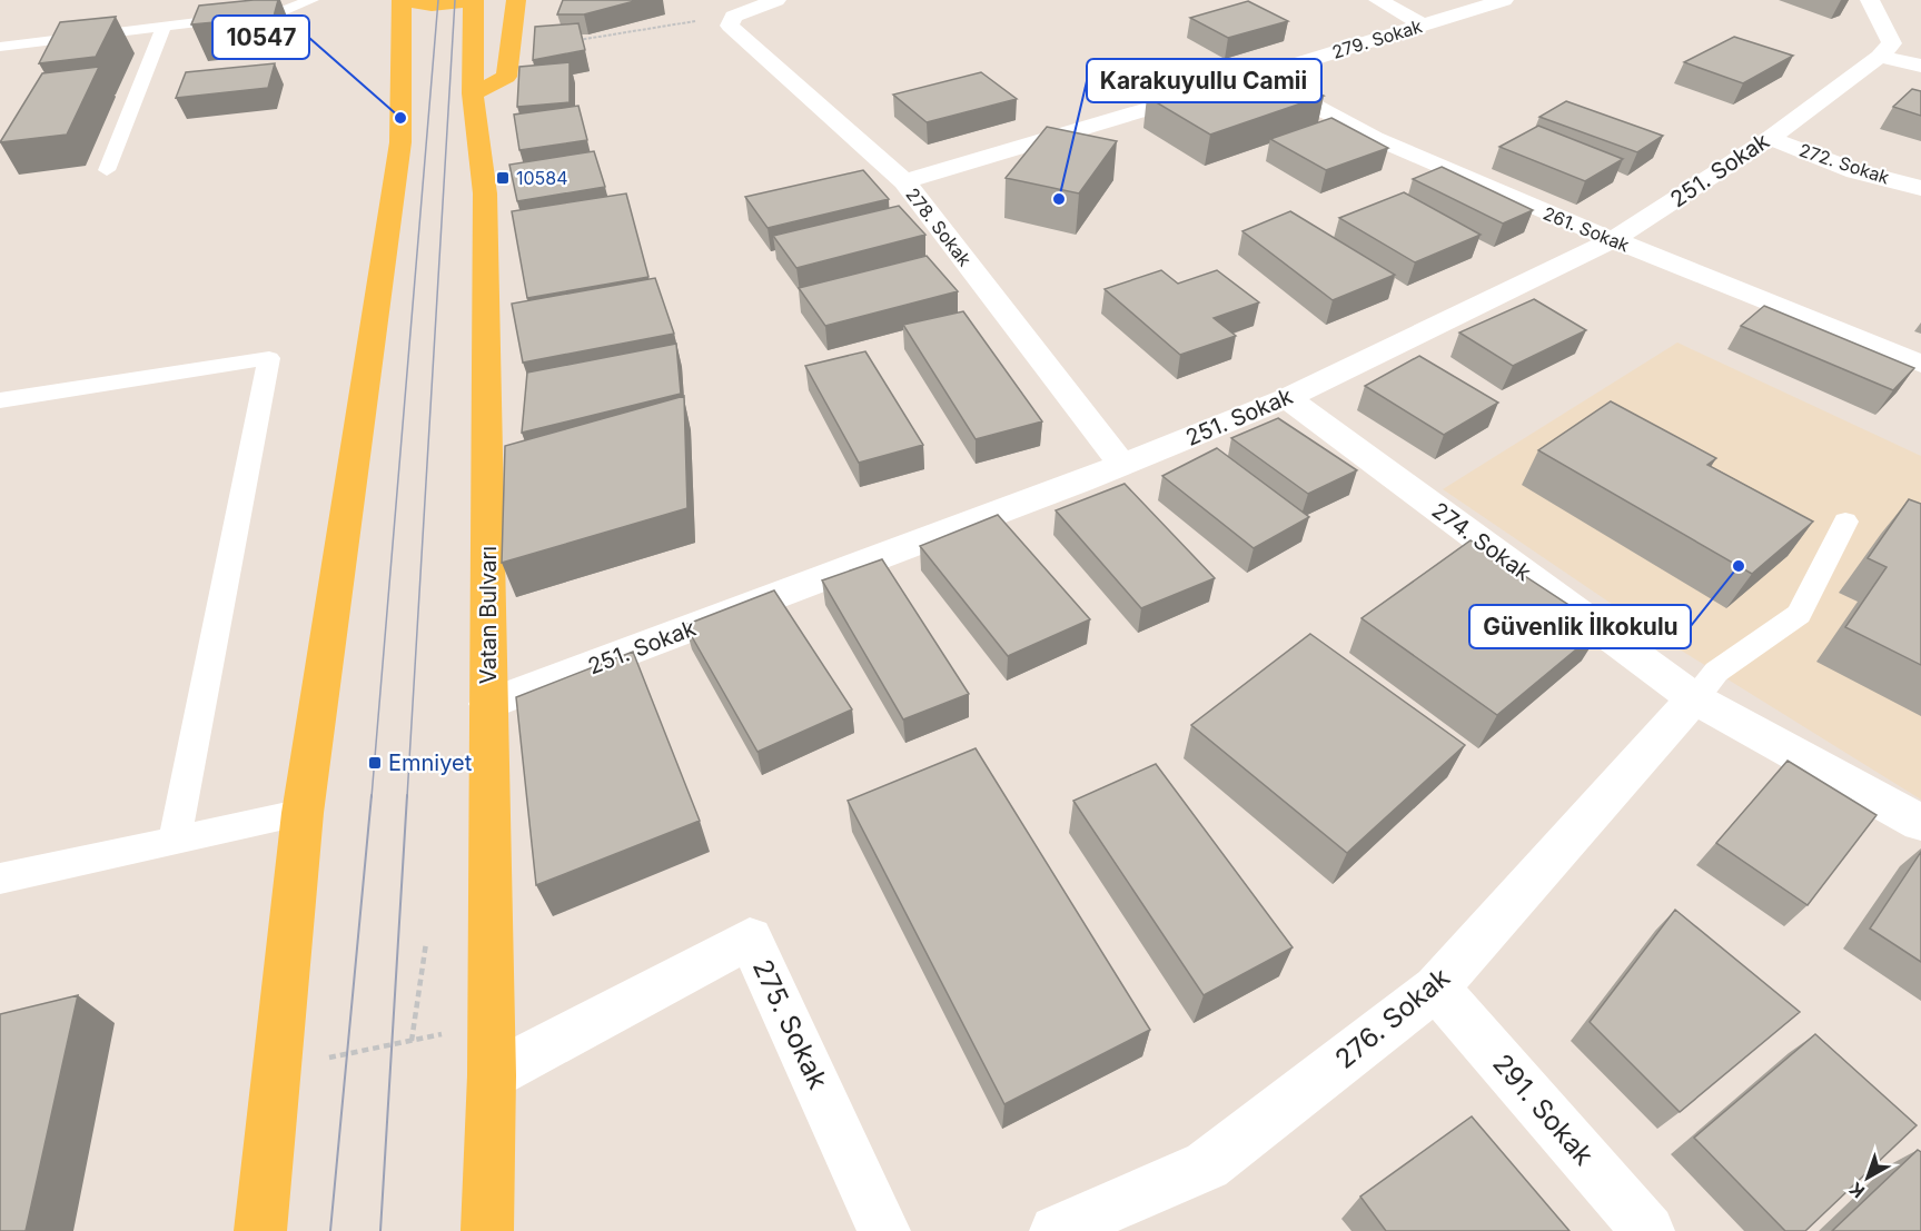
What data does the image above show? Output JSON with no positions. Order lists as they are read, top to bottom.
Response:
{
  "streets": {
    "main road": ["Vatan Bulvarı"],
    "street": [
      "279. Sokak",
      "272. Sokak",
      "251. Sokak",
      "278. Sokak",
      "261. Sokak",
      "274. Sokak",
      "276. Sokak",
      "275. Sokak",
      "291. Sokak"
    ]
  },
  "crossings": [
    ["279. Sokak", "278. Sokak"],
    ["279. Sokak", "261. Sokak"],
    ["272. Sokak", "251. Sokak"],
    ["251. Sokak", "278. Sokak"],
    ["251. Sokak", "261. Sokak"],
    ["251. Sokak", "274. Sokak"],
    ["251. Sokak", "Vatan Bulvarı"],
    ["274. Sokak", "276. Sokak"],
    ["Vatan Bulvarı", "275. Sokak"],
    ["276. Sokak", "291. Sokak"]
  ],
  "places": {
    "other": ["10547", "Karakuyullu Camii", "Güvenlik İlkokulu"],
    "transit": ["10584", "Emniyet"]
  },
  "north": "bottom left"
}
